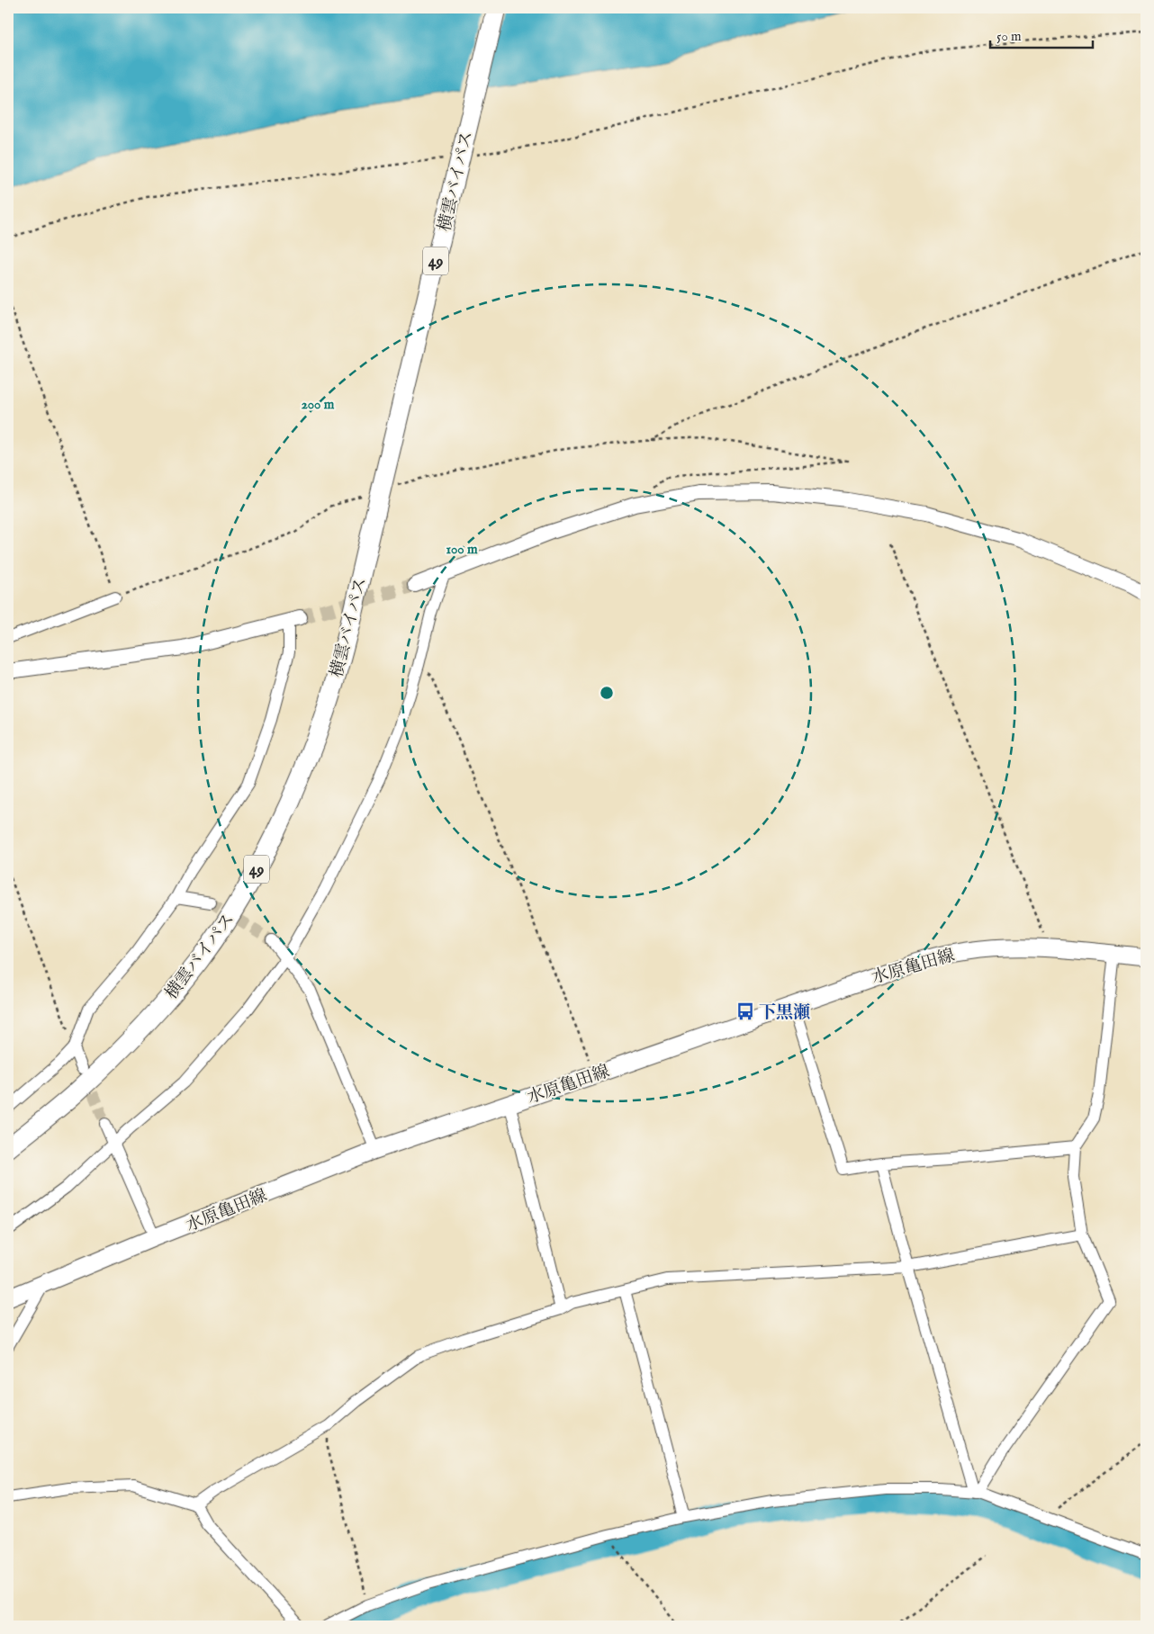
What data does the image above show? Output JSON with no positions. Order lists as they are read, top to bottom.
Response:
{
  "streets": {
    "highway": ["横雲バイパス", "49"],
    "main road": ["水原亀田線"]
  },
  "places": {
    "bus stop": ["下黒瀬"]
  },
  "scale_bar": "50 m",
  "rings": ["200 m", "100 m"]
}
